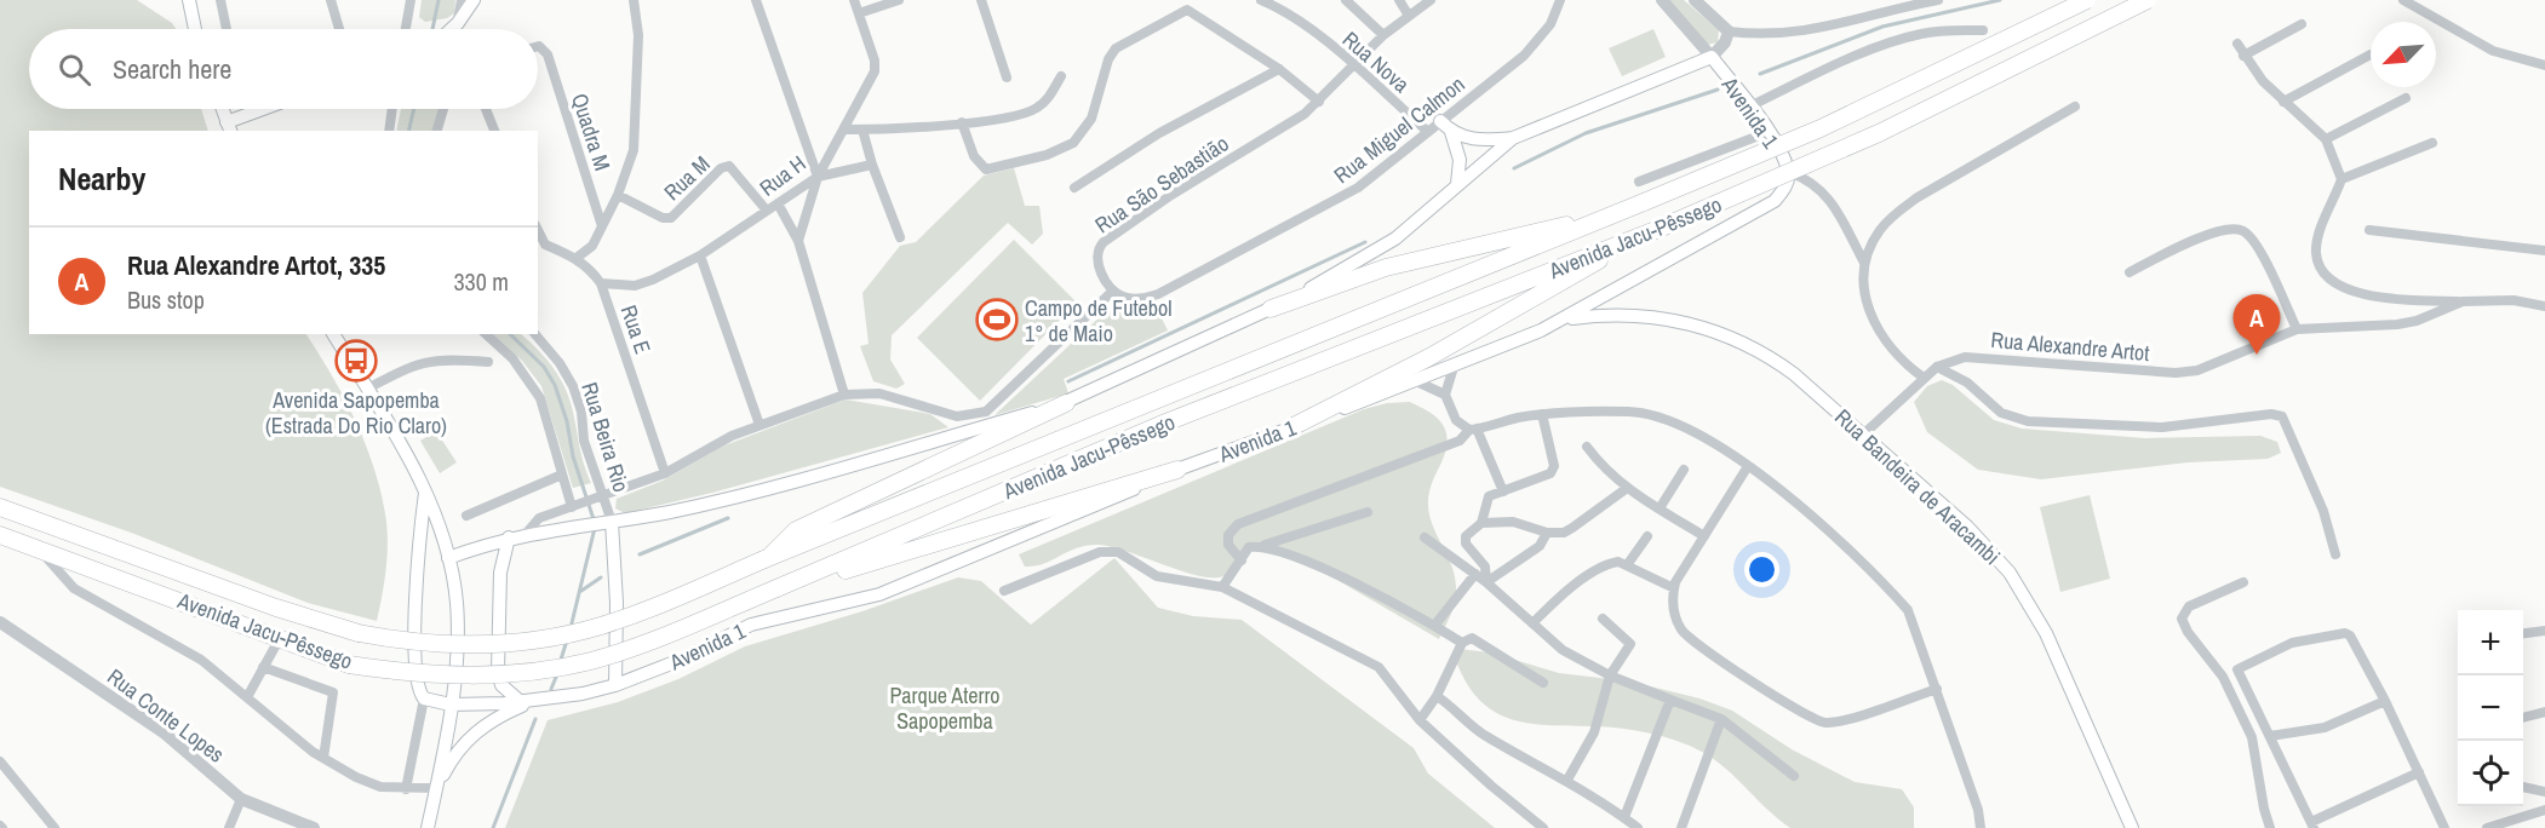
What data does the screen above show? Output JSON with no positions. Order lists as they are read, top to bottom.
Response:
{
  "streets": {
    "highway": ["Avenida Jacu-Pêssego"],
    "main road": ["Avenida 1", "Rua Bandeira de Aracambi"],
    "street": [
      "Rua Nova",
      "Rua Miguel Calmon",
      "Quadra M",
      "Rua H",
      "Rua M",
      "Rua São Sebastião",
      "Rua E",
      "Rua Alexandre Artot",
      "Rua Beira Rio",
      "Rua Conte Lopes"
    ]
  },
  "crossings": [
    ["Rua Nova", "Rua Miguel Calmon"],
    ["Rua Nova", "Rua São Sebastião"],
    ["Avenida 1", "Rua Beira Rio"],
    ["Avenida 1", "Rua Bandeira de Aracambi"],
    ["Rua Miguel Calmon", "Rua São Sebastião"],
    ["Rua H", "Rua M"],
    ["Rua H", "Rua E"],
    ["Rua Alexandre Artot", "Rua Bandeira de Aracambi"]
  ],
  "parks": ["Parque Aterro Sapopemba"],
  "places": {
    "sports": ["Campo de Futebol 1° de Maio"],
    "bus stop": ["Avenida Sapopemba (Estrada Do Rio Claro)"]
  },
  "north": "bottom left",
  "page": {
    "search": "Search here",
    "heading": "Nearby",
    "list": [
      {
        "mark": "A",
        "name": "Rua Alexandre Artot, 335",
        "note": "Bus stop",
        "value": "330 m"
      }
    ],
    "pins": "A",
    "map_buttons": ["+", "−"]
  }
}
